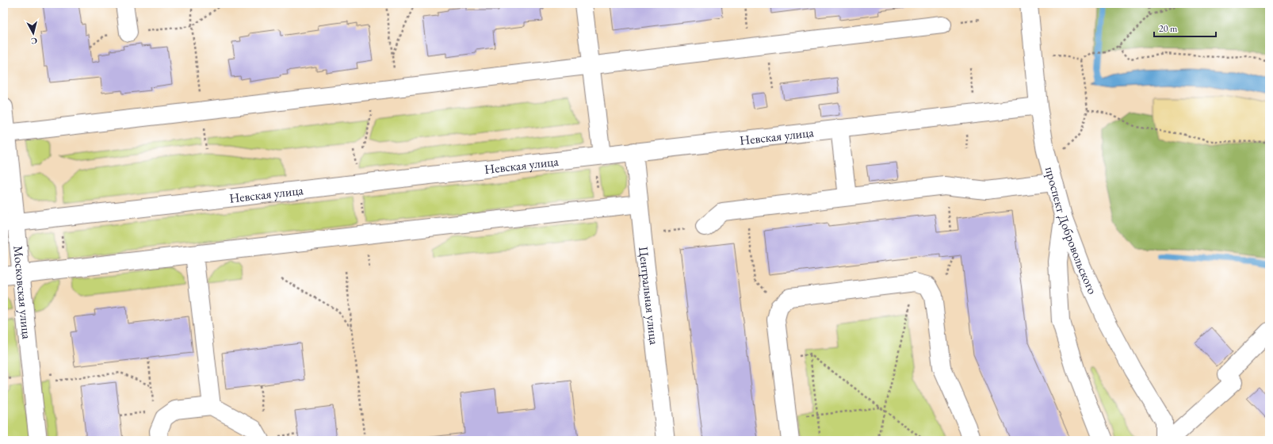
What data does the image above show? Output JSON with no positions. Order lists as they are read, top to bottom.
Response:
{
  "streets": {
    "street": [
      "Невская улица",
      "проспект Добровольского",
      "Московская улица",
      "Центральная улица"
    ]
  },
  "crossings": [
    ["Невская улица", "проспект Добровольского"],
    ["Невская улица", "Московская улица"],
    ["Невская улица", "Центральная улица"]
  ],
  "scale_bar": "20 m",
  "north": "bottom"
}
